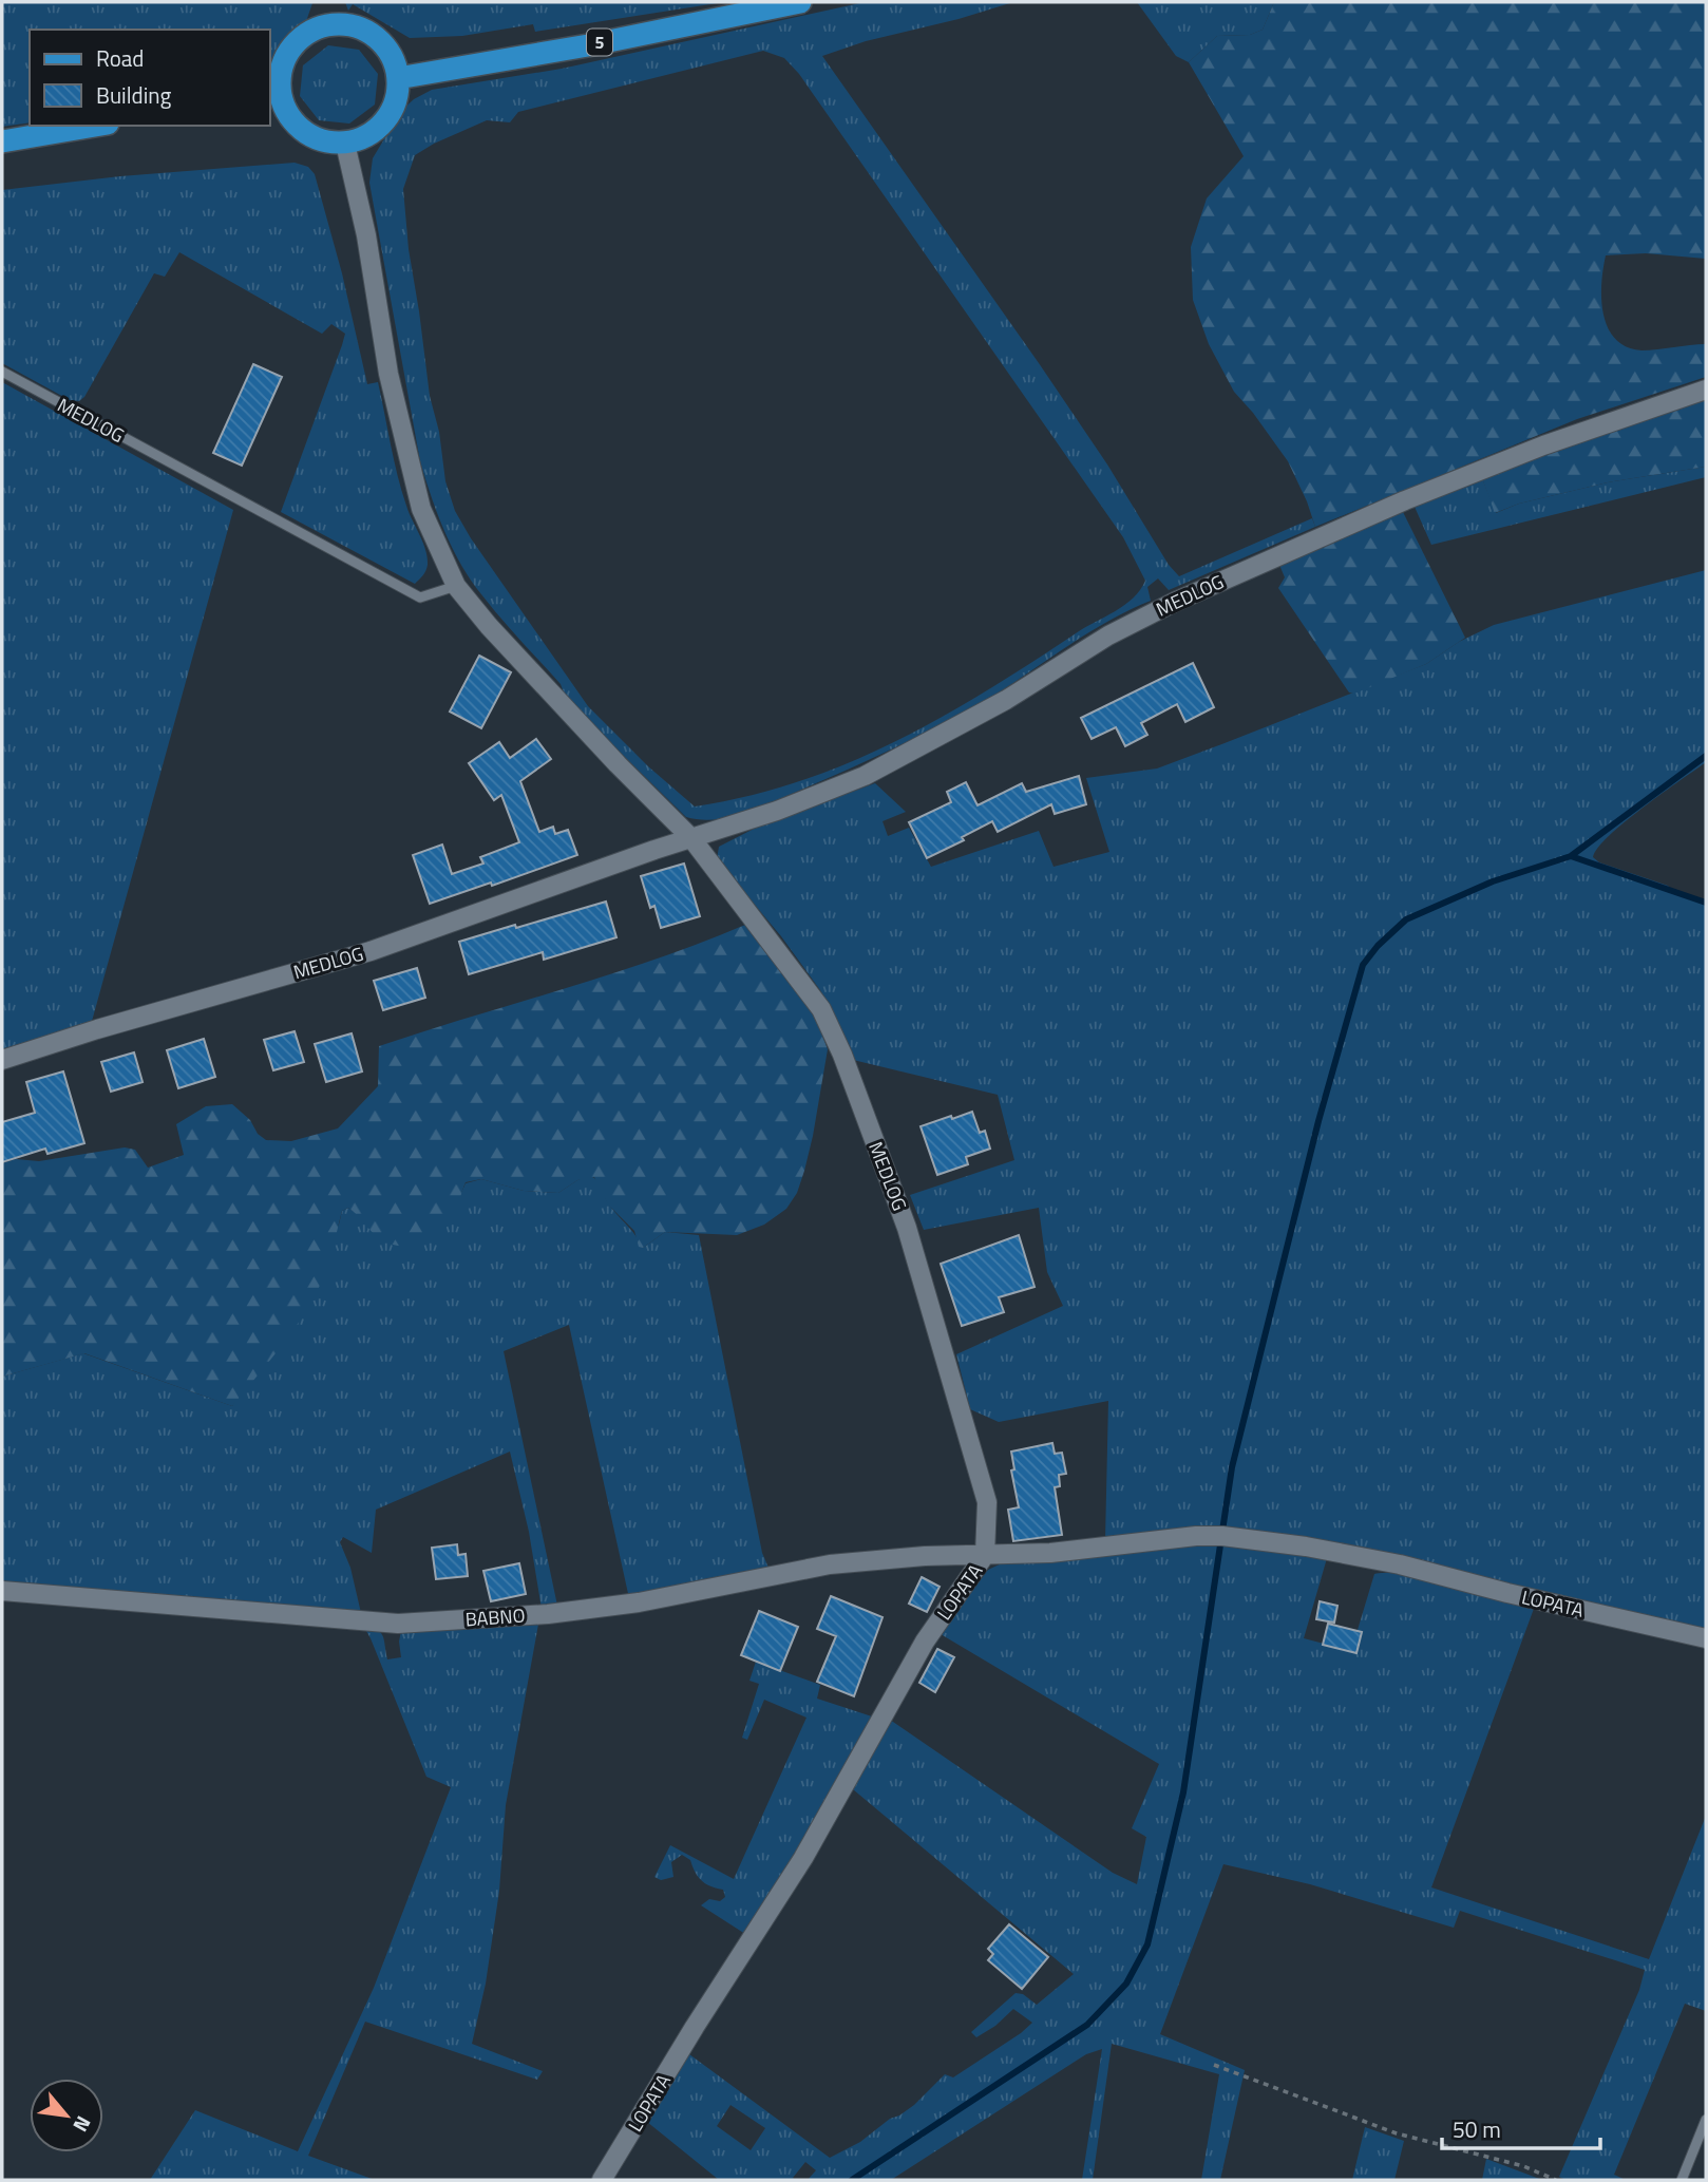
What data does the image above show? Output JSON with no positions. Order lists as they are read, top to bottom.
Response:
{
  "streets": {
    "main road": ["5"],
    "street": ["MEDLOG", "LOPATA", "BABNO"]
  },
  "crossings": [
    ["MEDLOG", "LOPATA"],
    ["MEDLOG", "BABNO"],
    ["LOPATA", "BABNO"]
  ],
  "legend": ["Road", "Building"],
  "scale_bar": "50 m",
  "north": "bottom right"
}
